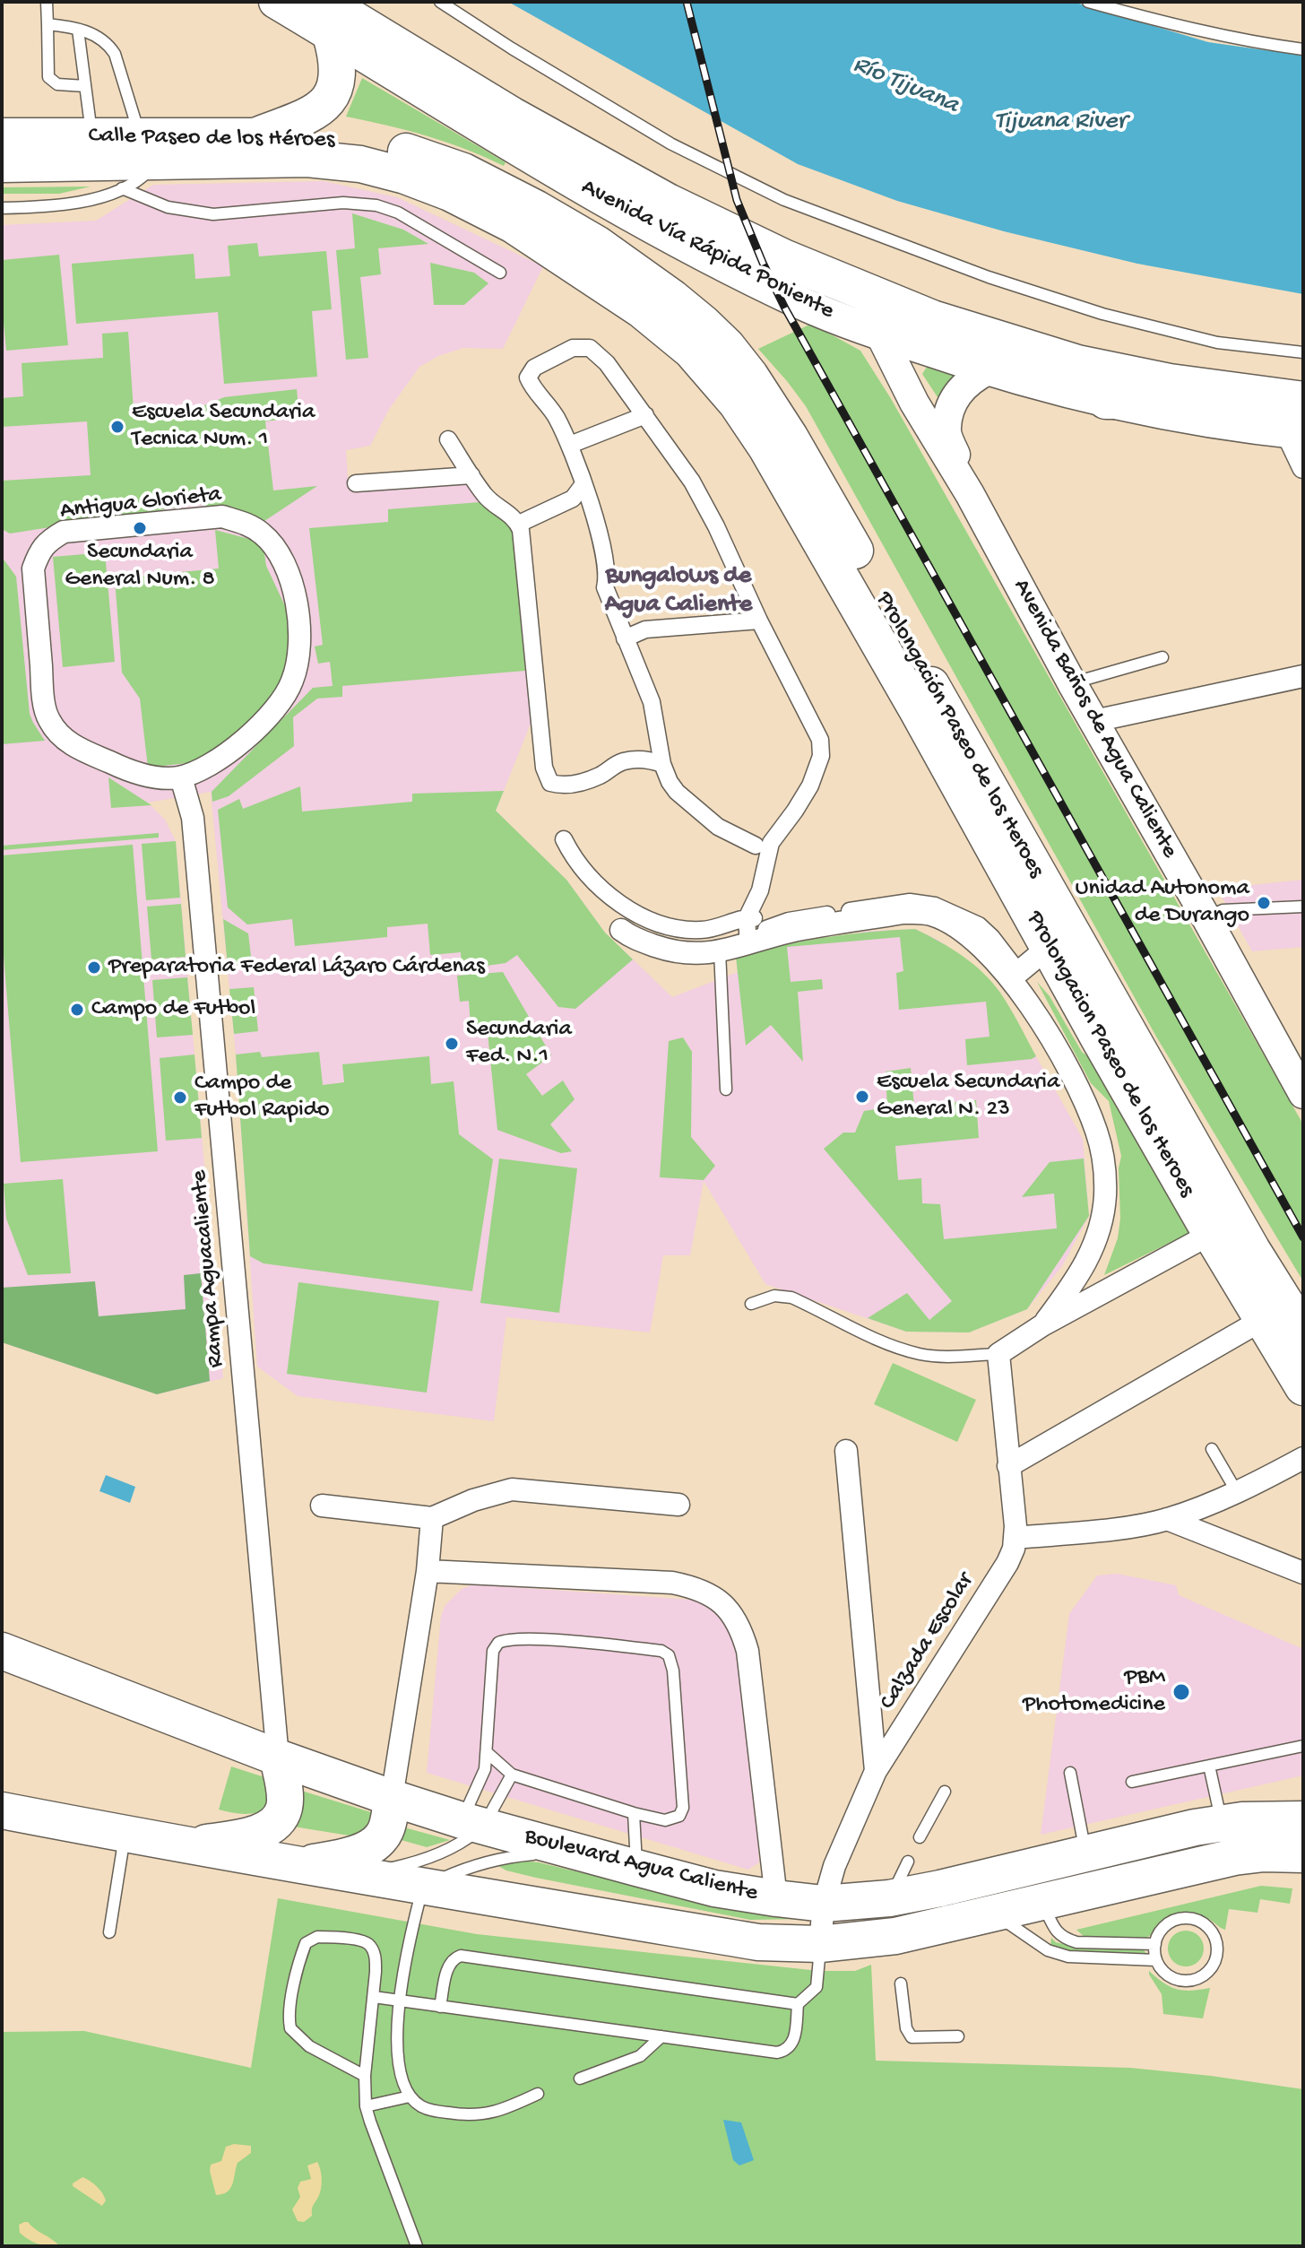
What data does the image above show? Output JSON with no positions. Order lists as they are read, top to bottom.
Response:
{
  "streets": {
    "highway": ["Avenida Vía Rápida Poniente"],
    "main road": [
      "Calle Paseo de los Héroes",
      "Prolongación Paseo de los Heroes",
      "Prolongacion Paseo de los Heroes",
      "Boulevard Agua Caliente"
    ],
    "street": [
      "Antigua Glorieta",
      "Avenida Baños de Agua Caliente",
      "Rampa Aguacaliente",
      "Calzada Escolar"
    ]
  },
  "crossings": [
    ["Calle Paseo de los Héroes", "Prolongación Paseo de los Heroes"],
    ["Calle Paseo de los Héroes", "Prolongacion Paseo de los Heroes"],
    ["Avenida Vía Rápida Poniente", "Avenida Baños de Agua Caliente"],
    ["Antigua Glorieta", "Rampa Aguacaliente"],
    ["Prolongación Paseo de los Heroes", "Prolongacion Paseo de los Heroes"],
    ["Rampa Aguacaliente", "Boulevard Agua Caliente"],
    ["Calzada Escolar", "Boulevard Agua Caliente"]
  ],
  "districts": ["Bungalows de Agua Caliente"],
  "water": ["Río Tijuana", "Tijuana River"],
  "places": [
    "Escuela Secundaria Tecnica Num. 1",
    "Secundaria General Num. 8",
    "Unidad Autonoma de Durango",
    "Preparatoria Federal Lázaro Cárdenas",
    "Campo de Futbol",
    "Secundaria Fed. N.1",
    "Escuela Secundaria General N. 23",
    "Campo de Futbol Rapido",
    "PBM Photomedicine"
  ]
}
